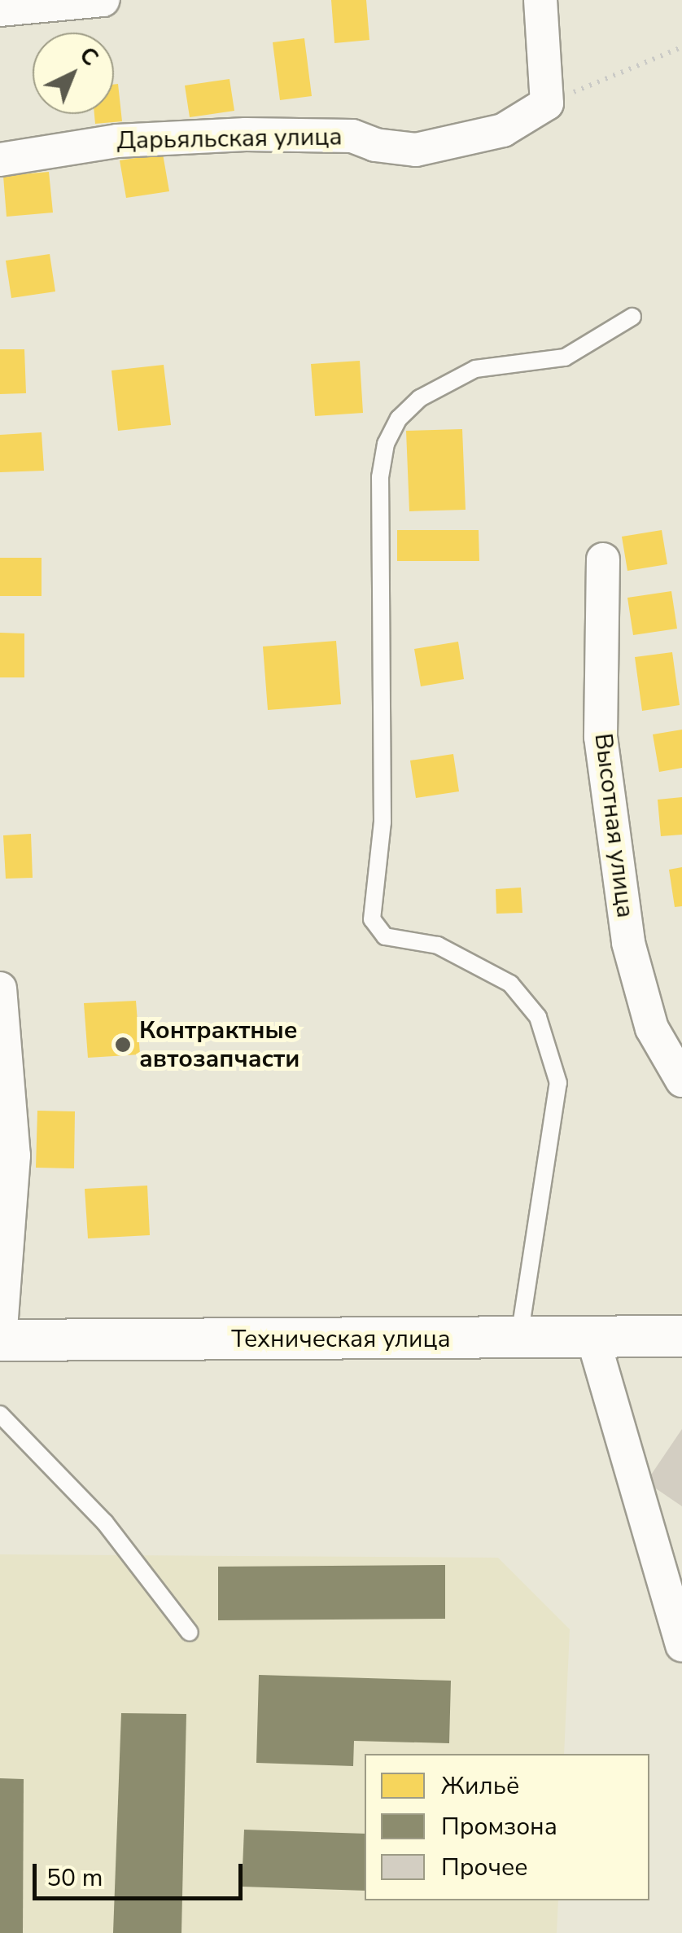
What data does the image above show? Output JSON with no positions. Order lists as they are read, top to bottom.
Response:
{
  "streets": {
    "street": ["Дарьяльская улица", "Высотная улица", "Техническая улица"]
  },
  "places": ["Контрактные автозапчасти"],
  "legend": ["Жильё", "Промзона", "Прочее"],
  "scale_bar": "50 m",
  "north": "top right"
}
